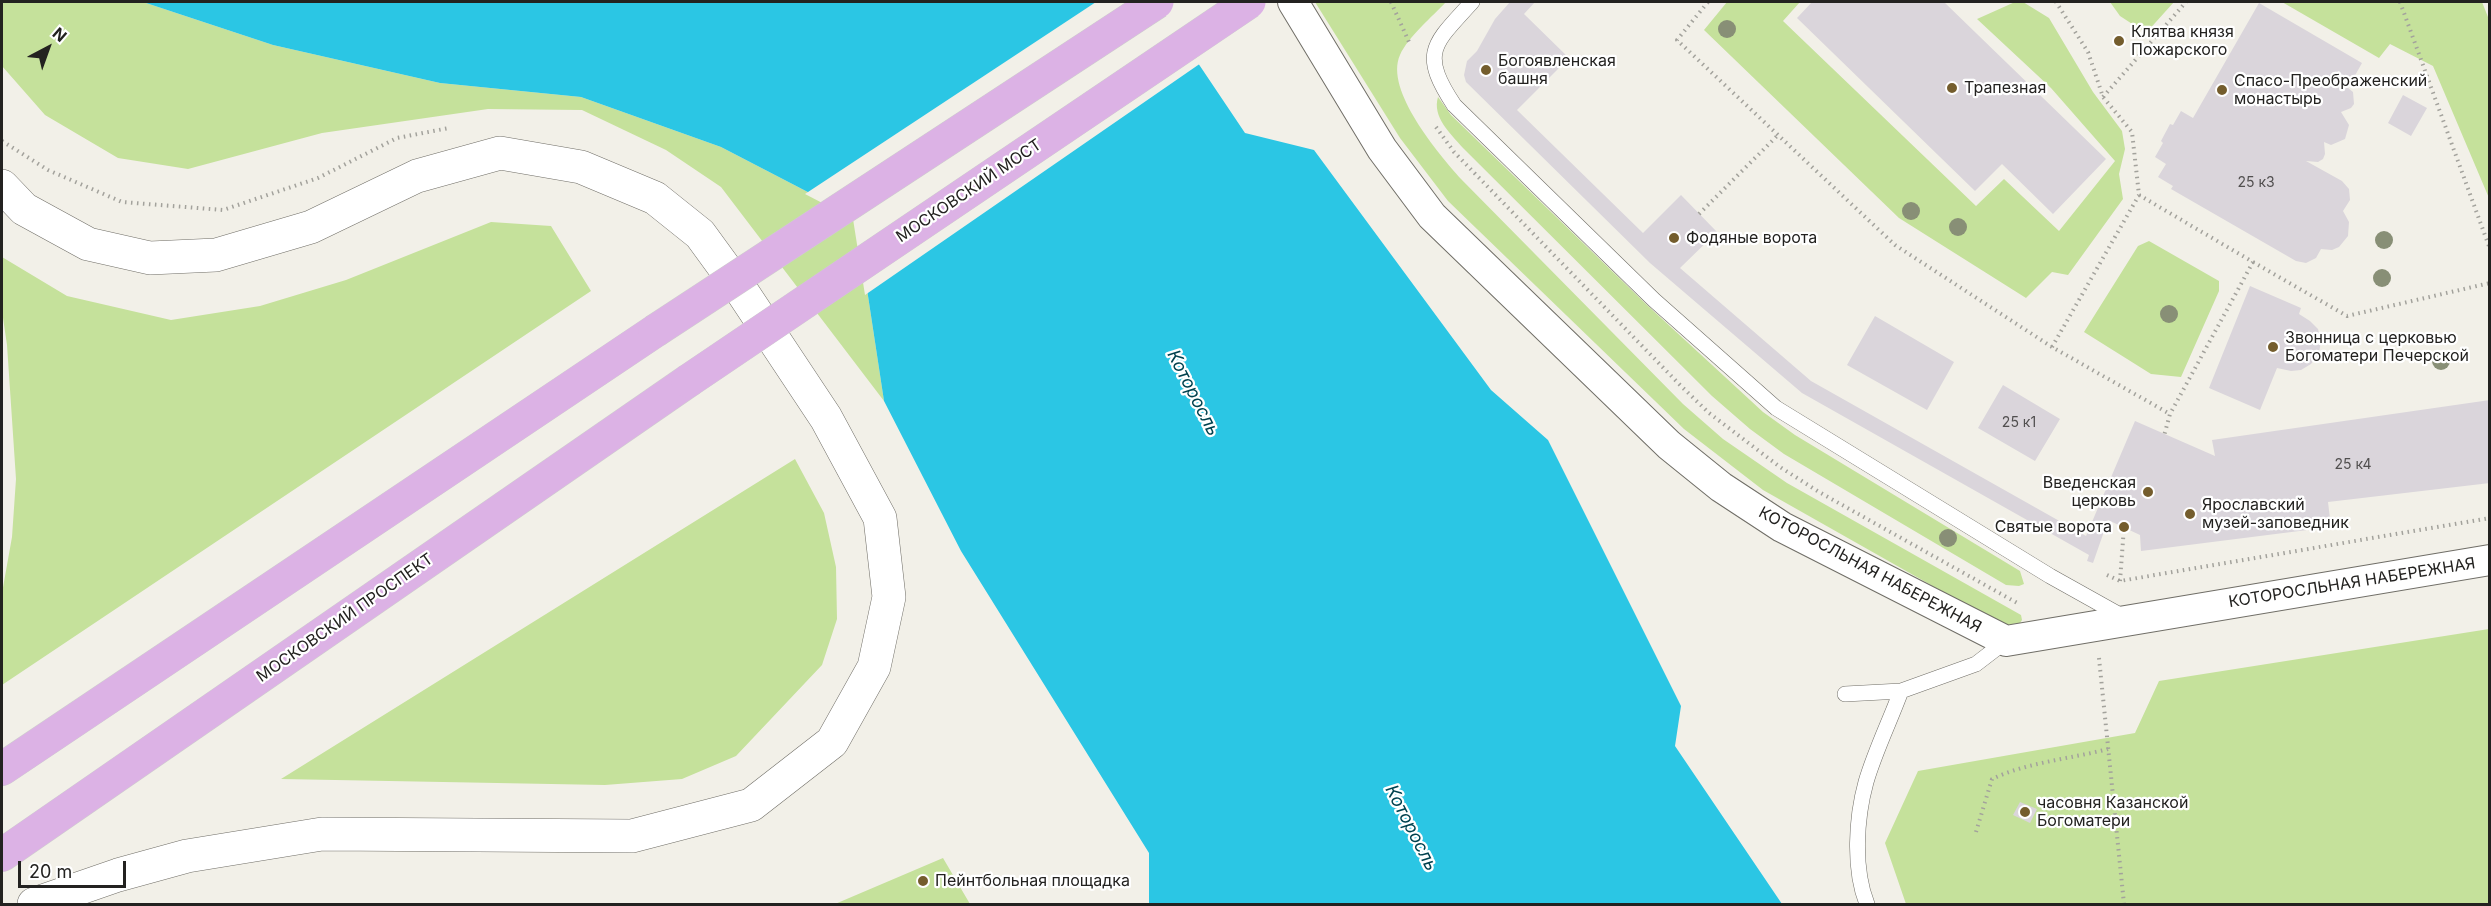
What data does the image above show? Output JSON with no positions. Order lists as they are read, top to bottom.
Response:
{
  "streets": {
    "main road": ["МОСКОВСКИЙ МОСТ", "МОСКОВСКИЙ ПРОСПЕКТ"],
    "street": ["КОТОРОСЛЬНАЯ НАБЕРЕЖНАЯ"]
  },
  "crossings": [
    ["МОСКОВСКИЙ МОСТ", "МОСКОВСКИЙ ПРОСПЕКТ"]
  ],
  "water": ["Которосль"],
  "places": [
    "Клятва князя Пожарского",
    "Богоявленская башня",
    "Трапезная",
    "Спасо-Преображенский монастырь",
    "Фодяные ворота",
    "Звонница с церковью Богоматери Печерской",
    "Введенская церковь",
    "Ярославский музей-заповедник",
    "Святые ворота",
    "часовня Казанской Богоматери",
    "Пейнтбольная площадка"
  ],
  "house_numbers": ["25 к3", "25 к1", "25 к4"],
  "scale_bar": "20 m",
  "north": "top right"
}
